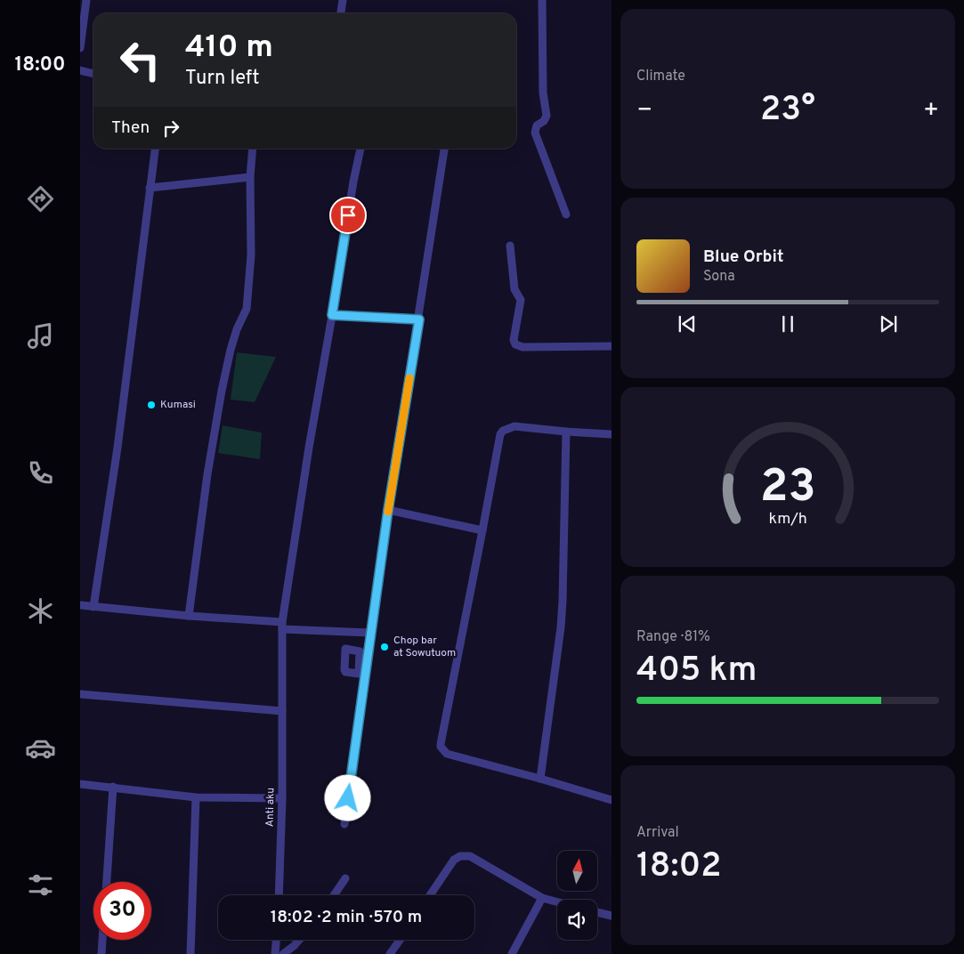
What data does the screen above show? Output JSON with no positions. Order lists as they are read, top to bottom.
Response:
{
  "streets": {
    "street": ["Anti aku"]
  },
  "places": ["Kumasi", "Chop bar at Sowutuom"],
  "north": "top",
  "page": {
    "tabs": "18:00",
    "tile": [
      "Climate",
      ["Range · 81%", "405 km"],
      ["Arrival", "18:02"]
    ],
    "turn": ["410 m", "Turn left"],
    "heat": ["−", "23°", "+"],
    "then": "Then",
    "song": ["Blue Orbit", "Sona"],
    "limit": "30",
    "trip": "18:02 · 2 min · 570 m",
    "gauge": ["23", "km/h"]
  }
}
